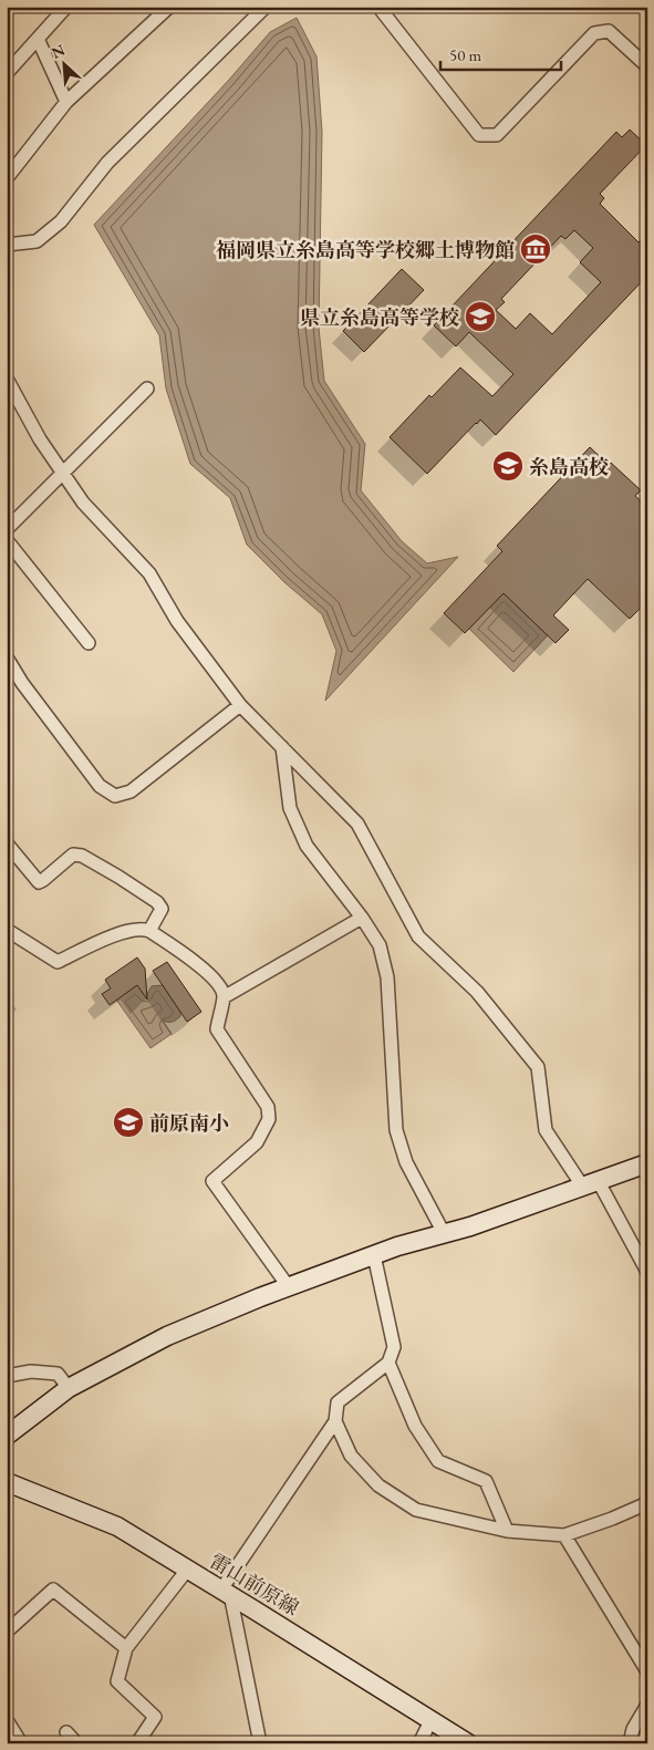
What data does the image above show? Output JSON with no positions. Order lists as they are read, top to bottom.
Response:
{
  "streets": {
    "street": ["雷山前原線"]
  },
  "places": {
    "museum": ["福岡県立糸島高等学校郷土博物館"],
    "school or university": ["県立糸島高等学校", "糸島高校", "前原南小"]
  },
  "scale_bar": "50 m",
  "north": "top left"
}
